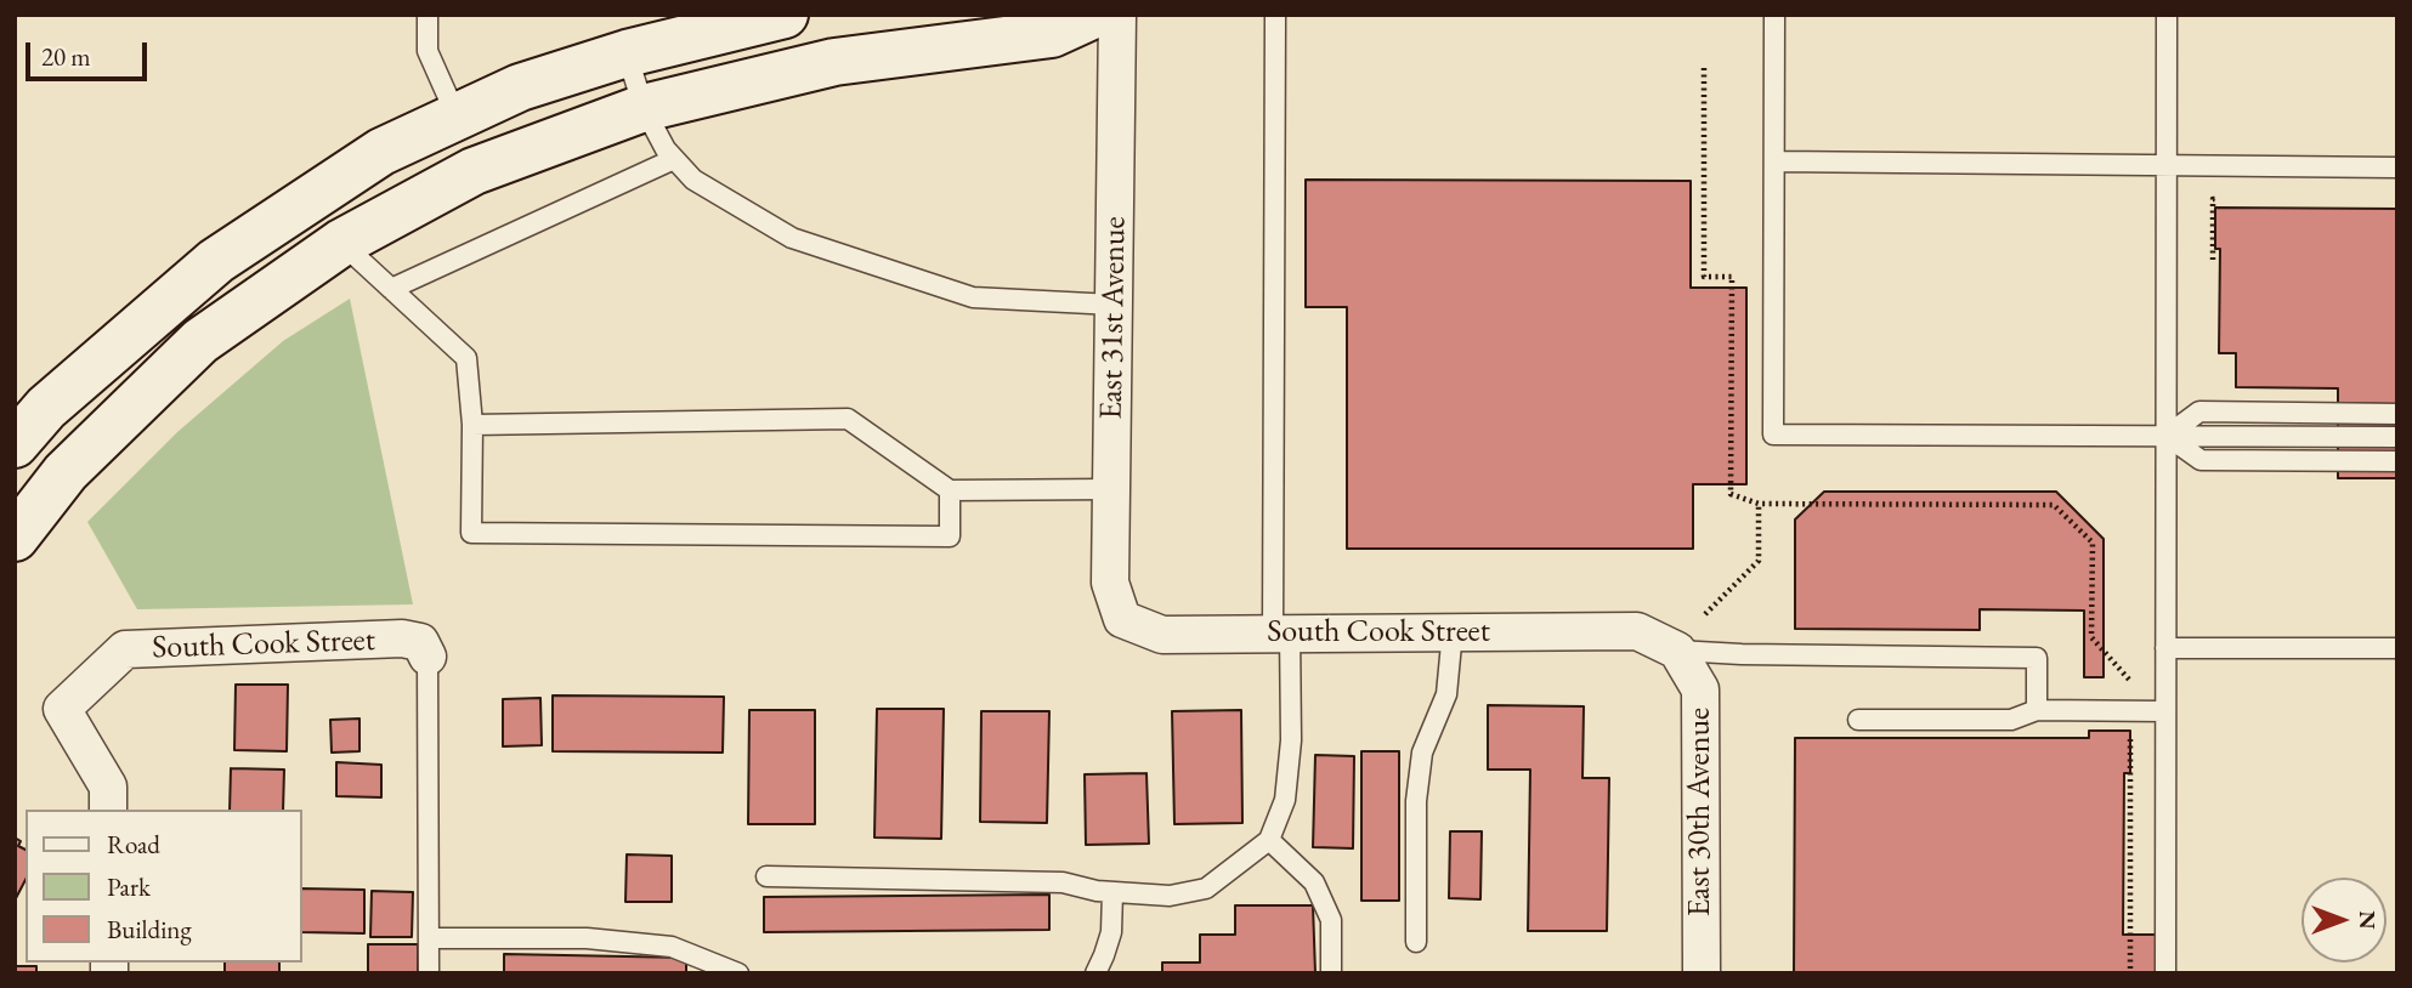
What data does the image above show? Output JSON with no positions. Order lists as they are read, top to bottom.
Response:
{
  "streets": {
    "street": ["East 31st Avenue", "South Cook Street", "East 30th Avenue"]
  },
  "crossings": [
    ["East 31st Avenue", "South Cook Street"],
    ["South Cook Street", "East 30th Avenue"]
  ],
  "legend": ["Road", "Park", "Building"],
  "scale_bar": "20 m",
  "north": "right"
}
